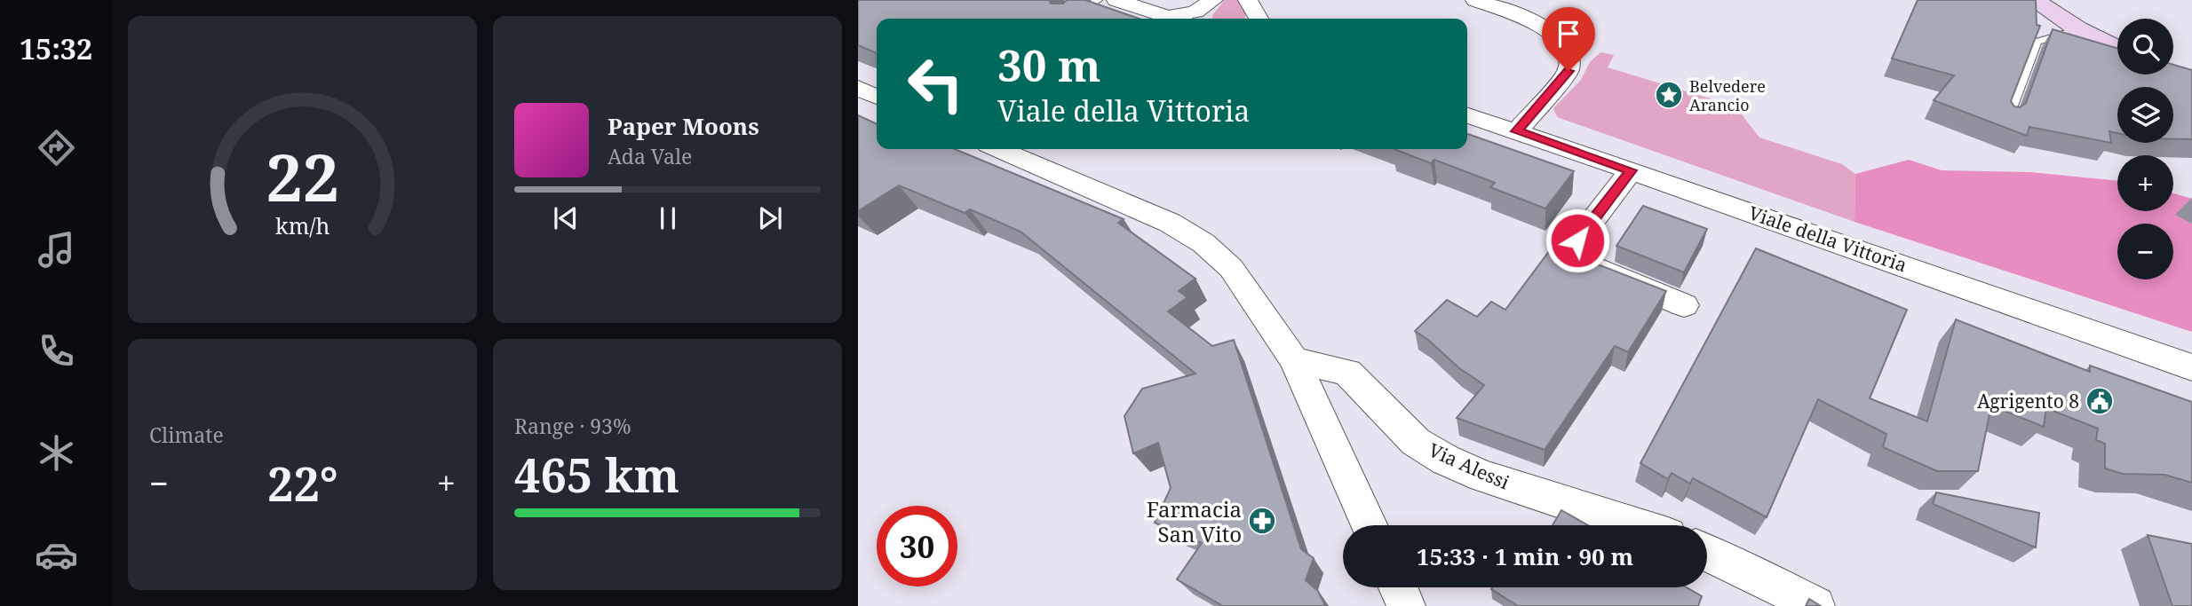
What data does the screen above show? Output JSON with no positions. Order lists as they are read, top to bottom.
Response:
{
  "streets": {
    "street": ["Viale della Vittoria", "Via Alessi"]
  },
  "places": {
    "place": ["Belvedere Arancio"],
    "public building": ["Agrigento 8"],
    "pharmacy": ["Farmacia San Vito"]
  },
  "page": {
    "tabs": "15:32",
    "map_buttons": ["+", "−"],
    "turn": ["30 m", "Viale della Vittoria"],
    "song": ["Paper Moons", "Ada Vale"],
    "tile": [
      "Climate",
      ["Range · 93%", "465 km"]
    ],
    "heat": ["−", "22°", "+"],
    "limit": "30",
    "trip": "15:33 · 1 min · 90 m",
    "gauge": ["22", "km/h"]
  }
}
